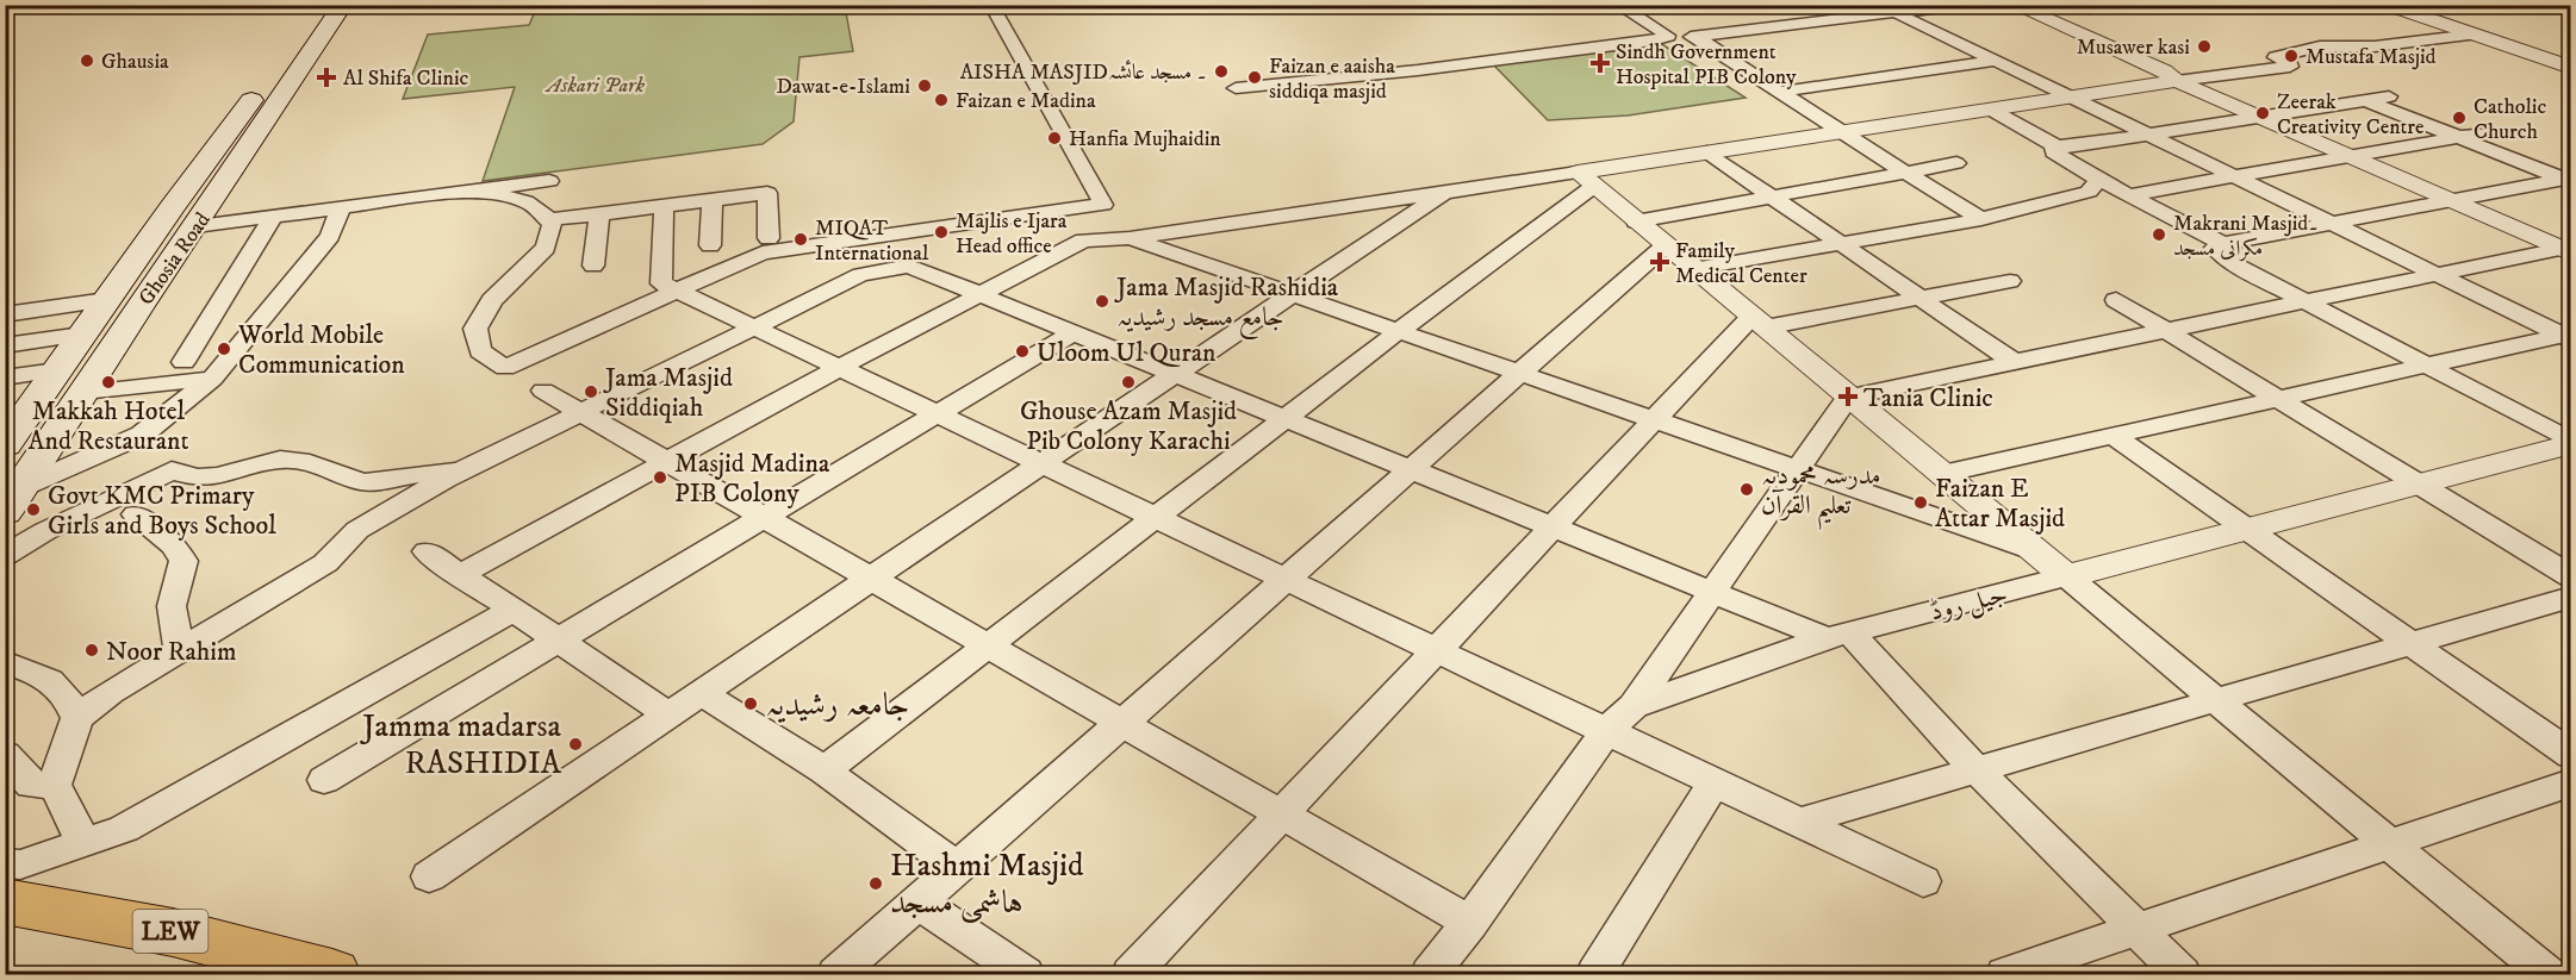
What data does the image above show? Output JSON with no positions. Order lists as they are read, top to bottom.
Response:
{
  "streets": {
    "highway": ["LEW"],
    "main road": ["Ghosia Road"],
    "street": ["جیل روڈ"]
  },
  "parks": ["Askari Park"],
  "places": {
    "other": [
      "Musawer kasi",
      "Mustafa Masjid",
      "Ghausia",
      "AISHA MASJID۔ مسجد عائشہ",
      "Faizan e aaisha siddiqa masjid",
      "Dawat-e-Islami",
      "Faizan e Madina",
      "Zeerak Creativity Centre",
      "Catholic Church",
      "Hanfia Mujhaidin",
      "Majlis e Ijara Head office",
      "Makrani Masjid۔ مکرانی مسجد",
      "MIQAT International",
      "Jama Masjid Rashidia جامع مسجد رشیدیہ",
      "World Mobile Communication",
      "Uloom Ul Quran",
      "Makkah Hotel And Restaurant",
      "Ghouse Azam Masjid Pib Colony Karachi",
      "Jama Masjid Siddiqiah",
      "Masjid Madina PIB Colony",
      "مدرسہ محمودیہ تعلیم القرآن",
      "Faizan E Attar Masjid",
      "Govt KMC Primary Girls and Boys School",
      "Noor Rahim",
      "جامعہ رشیدیہ",
      "Jamma madarsa RASHIDIA",
      "Hashmi Masjid ہاشمی مسجد"
    ],
    "health": [
      "Sindh Government Hospital PIB Colony",
      "Al Shifa Clinic",
      "Family Medical Center",
      "Tania Clinic"
    ]
  }
}
